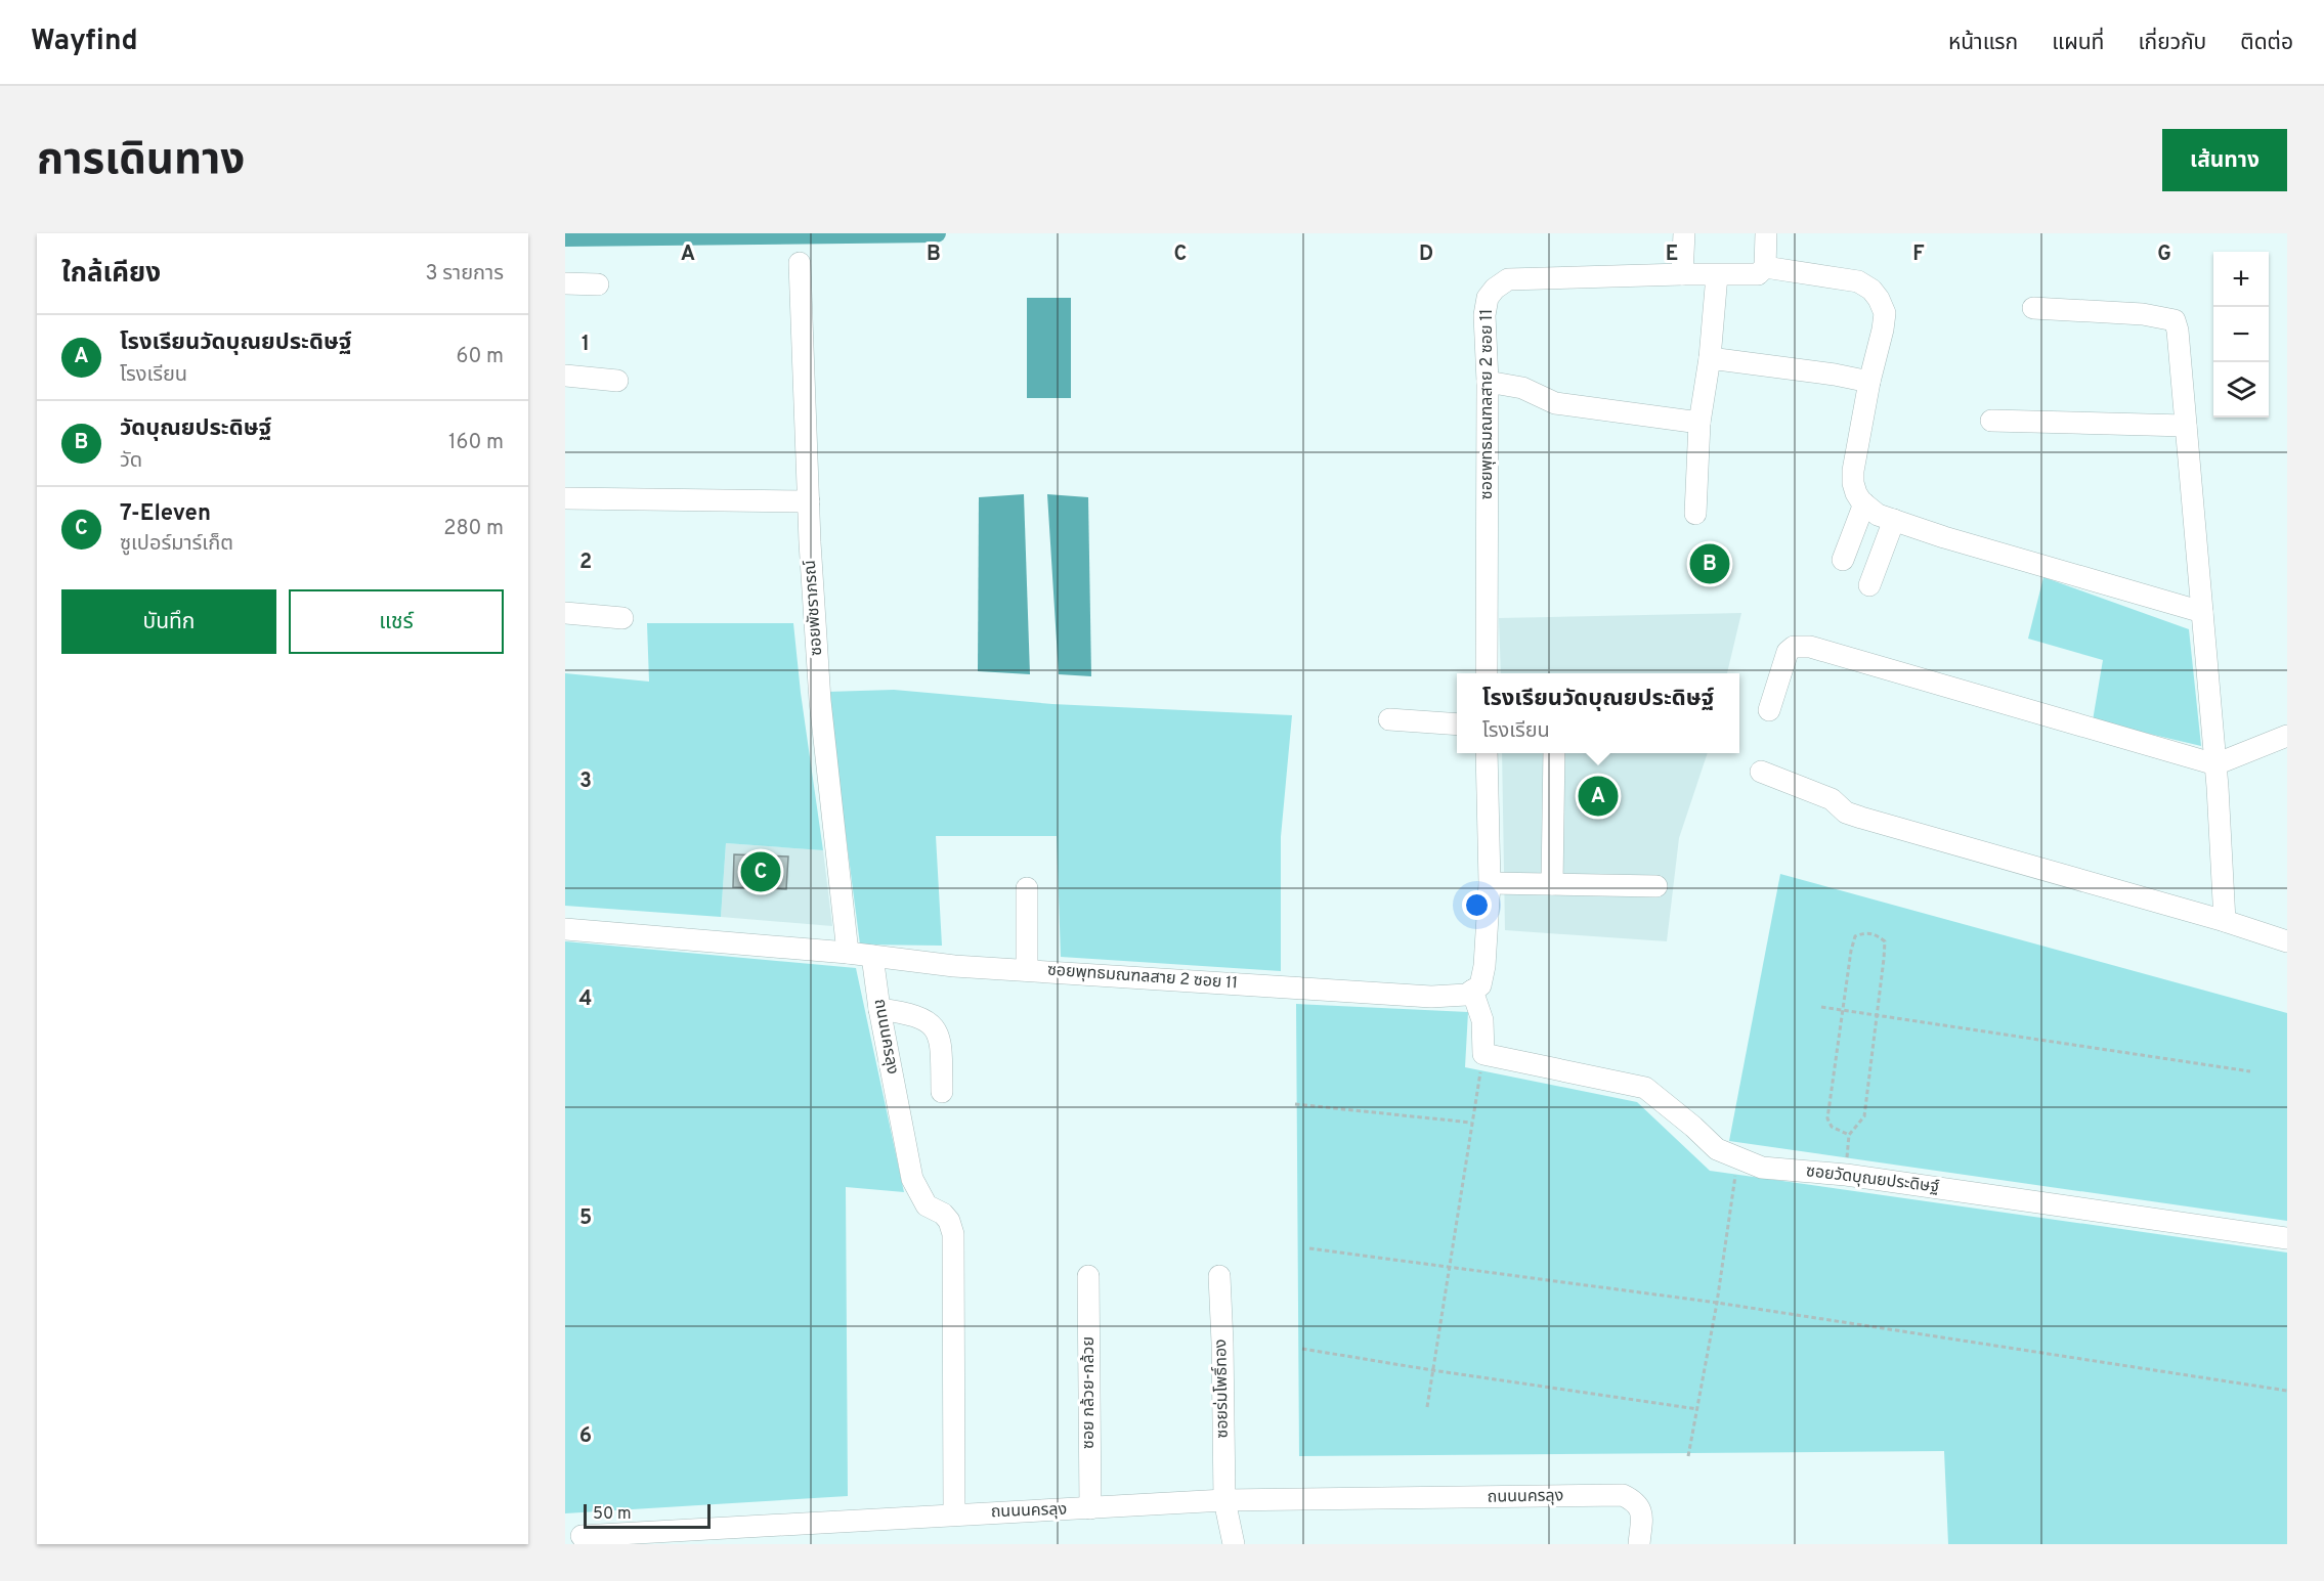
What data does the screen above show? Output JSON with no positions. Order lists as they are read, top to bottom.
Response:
{
  "streets": {
    "street": [
      "ซอยพุทธมณฑลสาย 2 ซอย 11",
      "ซอยพัชราภรณ์",
      "ถนนนครลุง",
      "ซอยวัดบุณยประดิษฐ์",
      "ซอยร่มโพธิ์ทอง",
      "ซอย กล้วย-กล้วย"
    ]
  },
  "crossings": [
    ["ซอยพุทธมณฑลสาย 2 ซอย 11", "ซอยพัชราภรณ์"],
    ["ซอยพุทธมณฑลสาย 2 ซอย 11", "ถนนนครลุง"],
    ["ถนนนครลุง", "ซอยร่มโพธิ์ทอง"],
    ["ถนนนครลุง", "ซอย กล้วย-กล้วย"]
  ],
  "scale_bar": "50 m",
  "page": {
    "header": "Wayfind",
    "nav": [
      "หน้าแรก",
      "แผนที่",
      "เกี่ยวกับ",
      "ติดต่อ"
    ],
    "title": "การเดินทาง",
    "buttons": [
      "เส้นทาง",
      ["บันทึก", "แชร์"]
    ],
    "heading": ["ใกล้เคียง", "3 รายการ"],
    "map_buttons": ["+", "−"],
    "list": [
      {
        "mark": "A",
        "name": "โรงเรียนวัดบุณยประดิษฐ์",
        "note": "โรงเรียน",
        "value": "60 m"
      },
      {
        "mark": "B",
        "name": "วัดบุณยประดิษฐ์",
        "note": "วัด",
        "value": "160 m"
      },
      {
        "mark": "C",
        "name": "7-Eleven",
        "note": "ซูเปอร์มาร์เก็ต",
        "value": "280 m"
      }
    ],
    "pins": ["B", "A", "C"],
    "popup": ["โรงเรียนวัดบุณยประดิษฐ์", "โรงเรียน"],
    "scale": "50 m"
  },
  "grid": {
    "columns": [
      "A",
      "B",
      "C",
      "D",
      "E",
      "F",
      "G"
    ],
    "rows": [
      "1",
      "2",
      "3",
      "4",
      "5",
      "6"
    ]
  }
}
